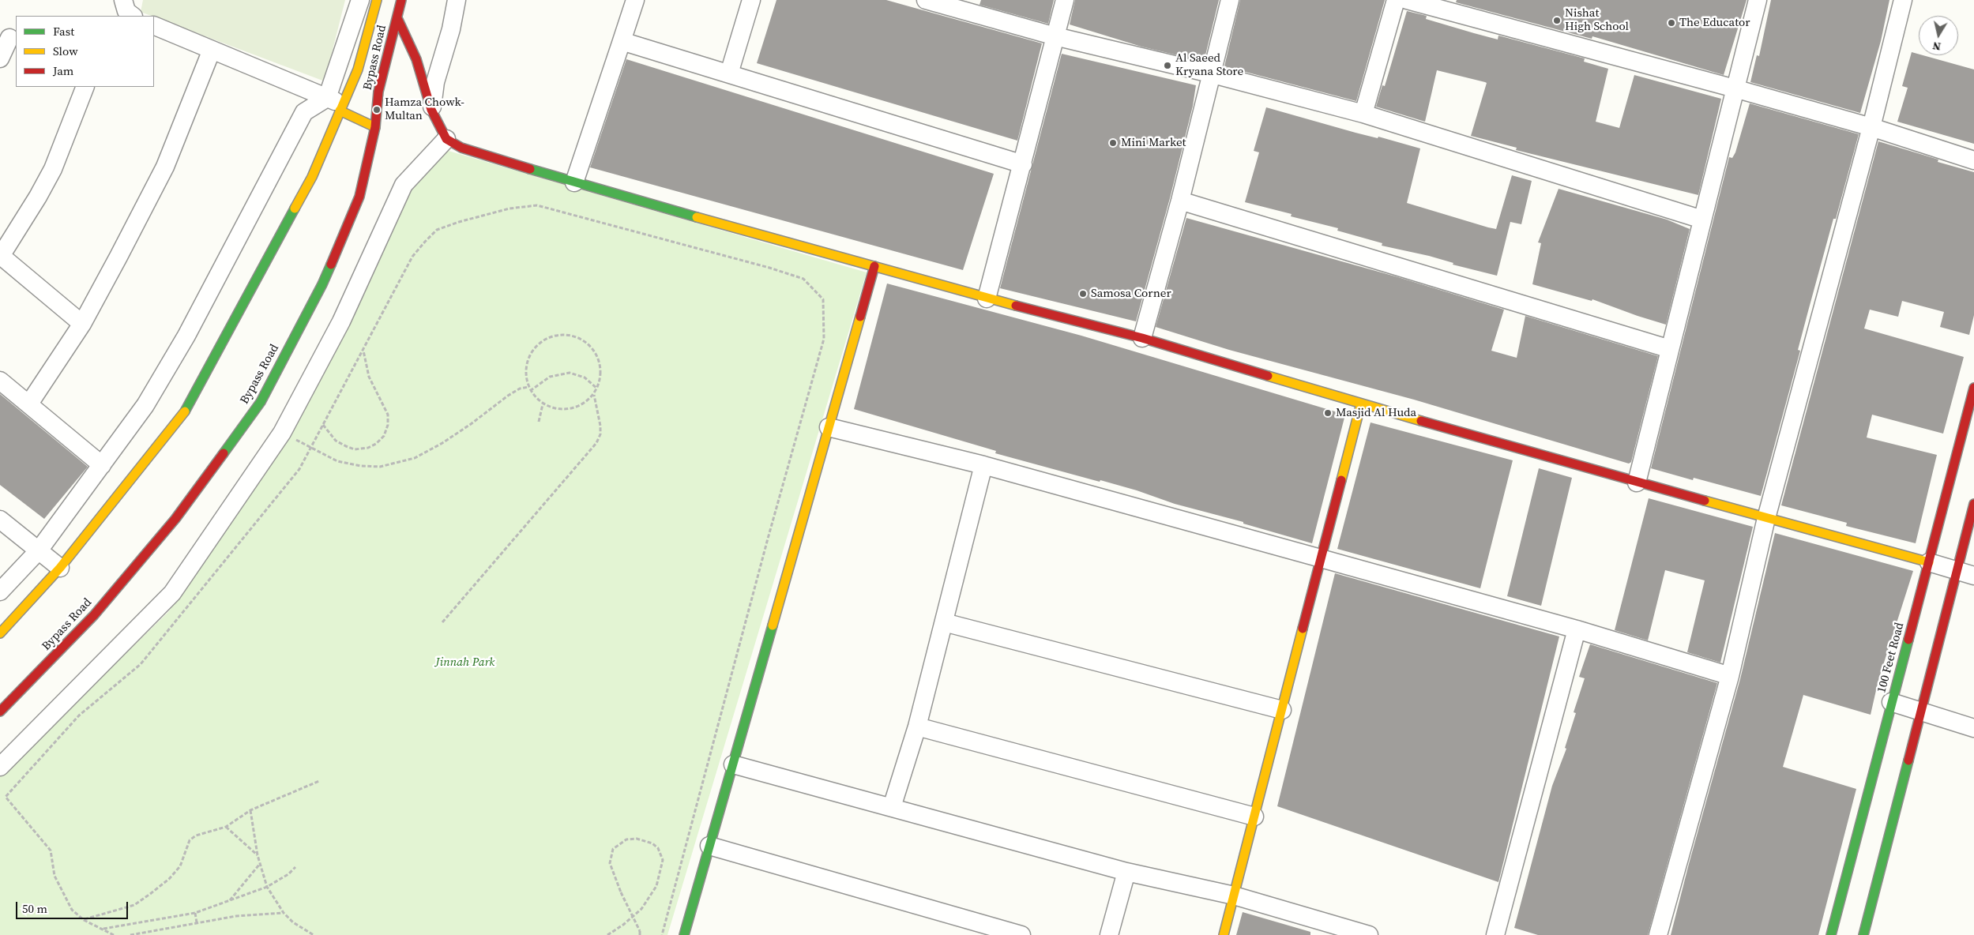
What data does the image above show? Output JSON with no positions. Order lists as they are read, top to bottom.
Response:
{
  "streets": {
    "street": ["Bypass Road", "100 Feet Road"]
  },
  "parks": ["Jinnah Park"],
  "places": [
    "Nishat High School",
    "The Educator",
    "Al Saeed Kryana Store",
    "Hamza Chowk- Multan",
    "Mini Market",
    "Samosa Corner",
    "Masjid Al Huda"
  ],
  "legend": ["Fast", "Slow", "Jam"],
  "scale_bar": "50 m",
  "north": "bottom"
}
